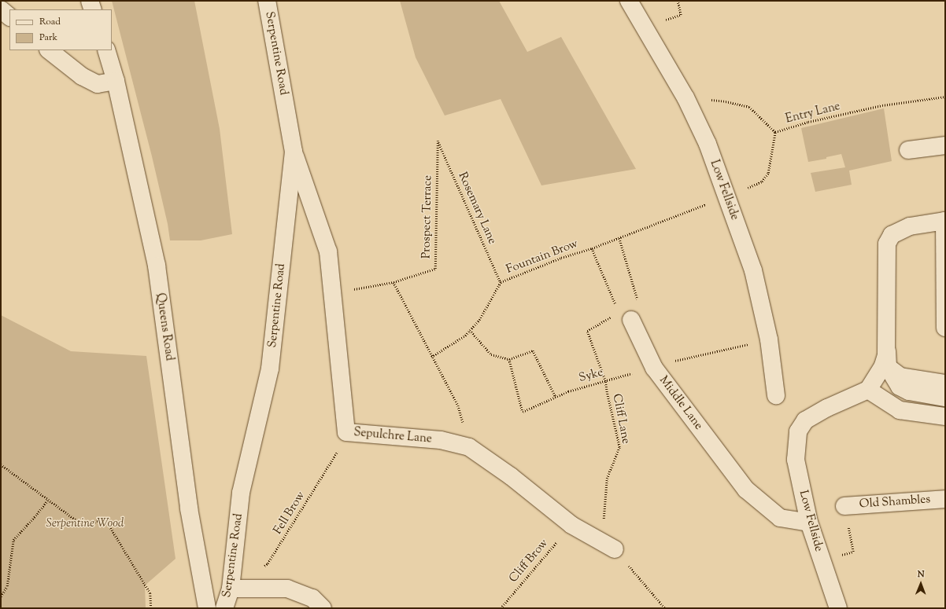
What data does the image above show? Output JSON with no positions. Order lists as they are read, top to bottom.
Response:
{
  "streets": {
    "street": [
      "Serpentine Road",
      "Low Fellside",
      "Queens Road",
      "Middle Lane",
      "Sepulchre Lane",
      "Old Shambles"
    ],
    "path": [
      "Entry Lane",
      "Rosemary Lane",
      "Prospect Terrace",
      "Fountain Brow",
      "Syke",
      "Cliff Lane",
      "Fell Brow",
      "Cliff Brow"
    ]
  },
  "crossings": [
    ["Serpentine Road", "Sepulchre Lane"],
    ["Entry Lane", "Low Fellside"],
    ["Entry Lane", "Fountain Brow"],
    ["Low Fellside", "Fountain Brow"],
    ["Low Fellside", "Syke"],
    ["Low Fellside", "Middle Lane"],
    ["Rosemary Lane", "Prospect Terrace"],
    ["Rosemary Lane", "Fountain Brow"],
    ["Syke", "Middle Lane"],
    ["Syke", "Cliff Lane"],
    ["Cliff Lane", "Sepulchre Lane"],
    ["Sepulchre Lane", "Fell Brow"],
    ["Sepulchre Lane", "Cliff Brow"]
  ],
  "parks": ["Serpentine Wood"],
  "legend": ["Road", "Park"],
  "north": "top"
}
